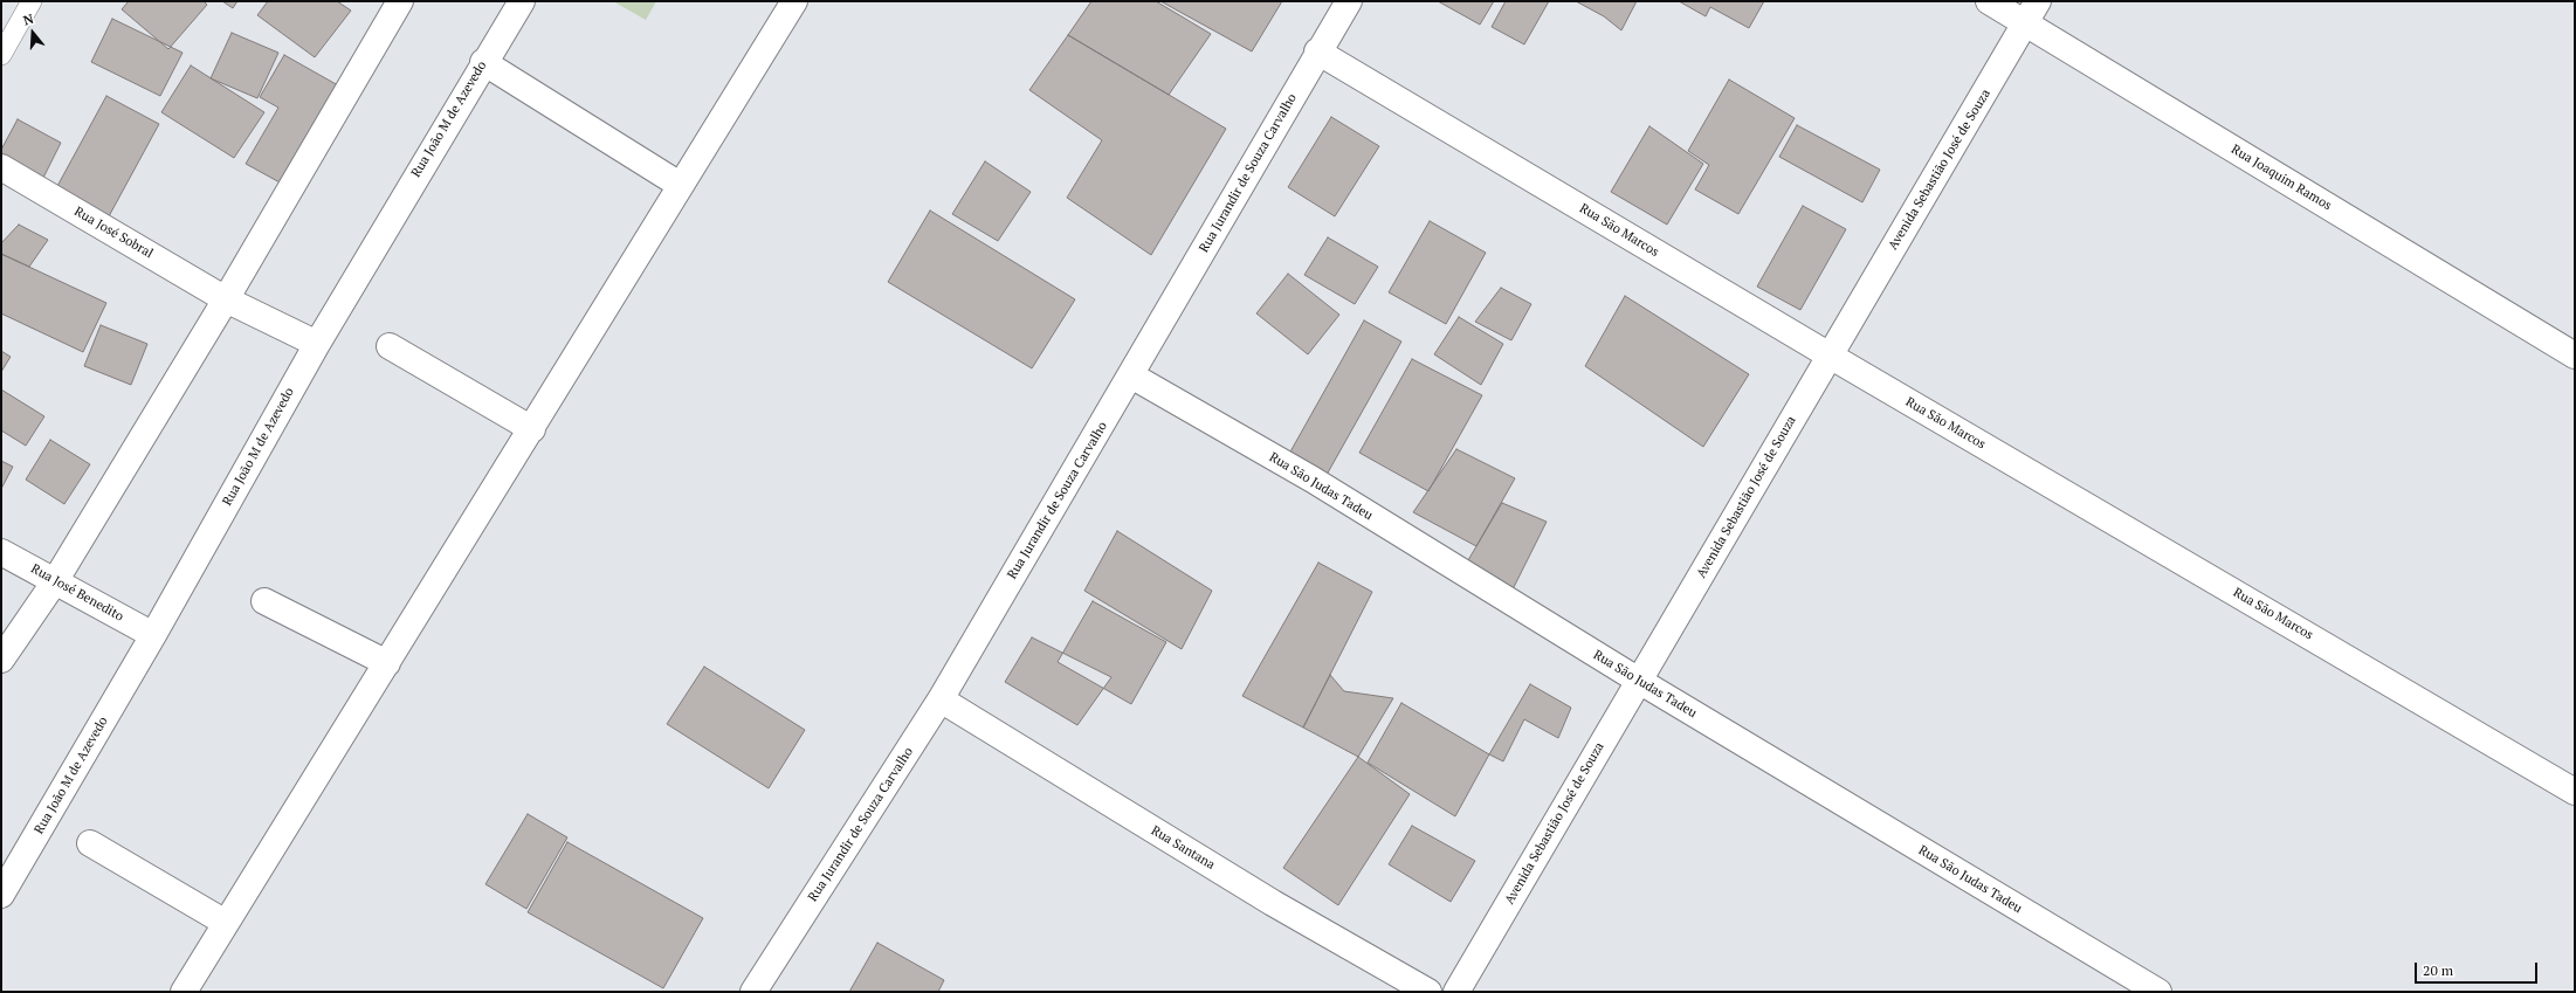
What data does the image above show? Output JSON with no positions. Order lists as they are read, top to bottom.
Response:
{
  "streets": {
    "street": [
      "Rua João M de Azevedo",
      "Avenida Sebastião José de Souza",
      "Rua Jurandir de Souza Carvalho",
      "Rua Joaquim Ramos",
      "Rua São Marcos",
      "Rua José Sobral",
      "Rua São Judas Tadeu",
      "Rua José Benedito",
      "Rua Santana"
    ]
  },
  "crossings": [
    ["Rua João M de Azevedo", "Rua José Sobral"],
    ["Rua João M de Azevedo", "Rua José Benedito"],
    ["Avenida Sebastião José de Souza", "Rua Joaquim Ramos"],
    ["Avenida Sebastião José de Souza", "Rua São Marcos"],
    ["Avenida Sebastião José de Souza", "Rua São Judas Tadeu"],
    ["Rua Jurandir de Souza Carvalho", "Rua São Marcos"],
    ["Rua Jurandir de Souza Carvalho", "Rua São Judas Tadeu"],
    ["Rua Jurandir de Souza Carvalho", "Rua Santana"]
  ],
  "scale_bar": "20 m",
  "north": "top"
}
